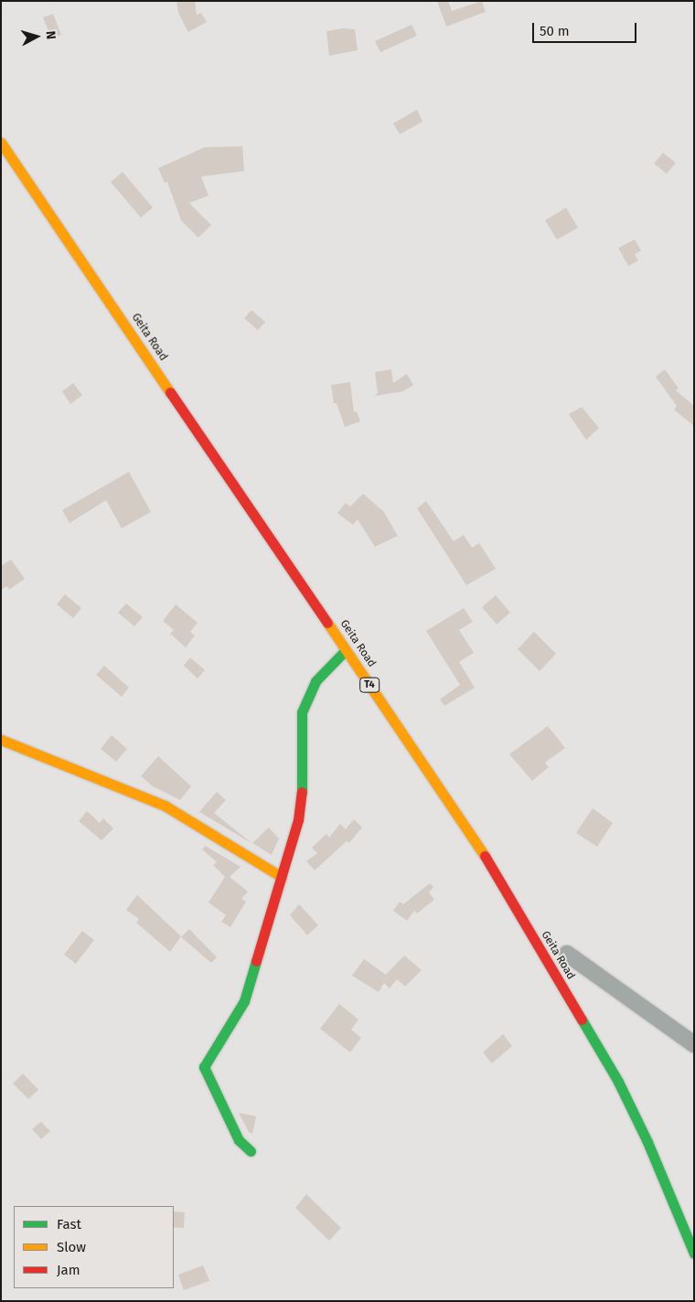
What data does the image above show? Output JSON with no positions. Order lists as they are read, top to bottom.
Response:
{
  "streets": {
    "main road": ["Geita Road", "T4"]
  },
  "legend": ["Fast", "Slow", "Jam"],
  "scale_bar": "50 m",
  "north": "right"
}
